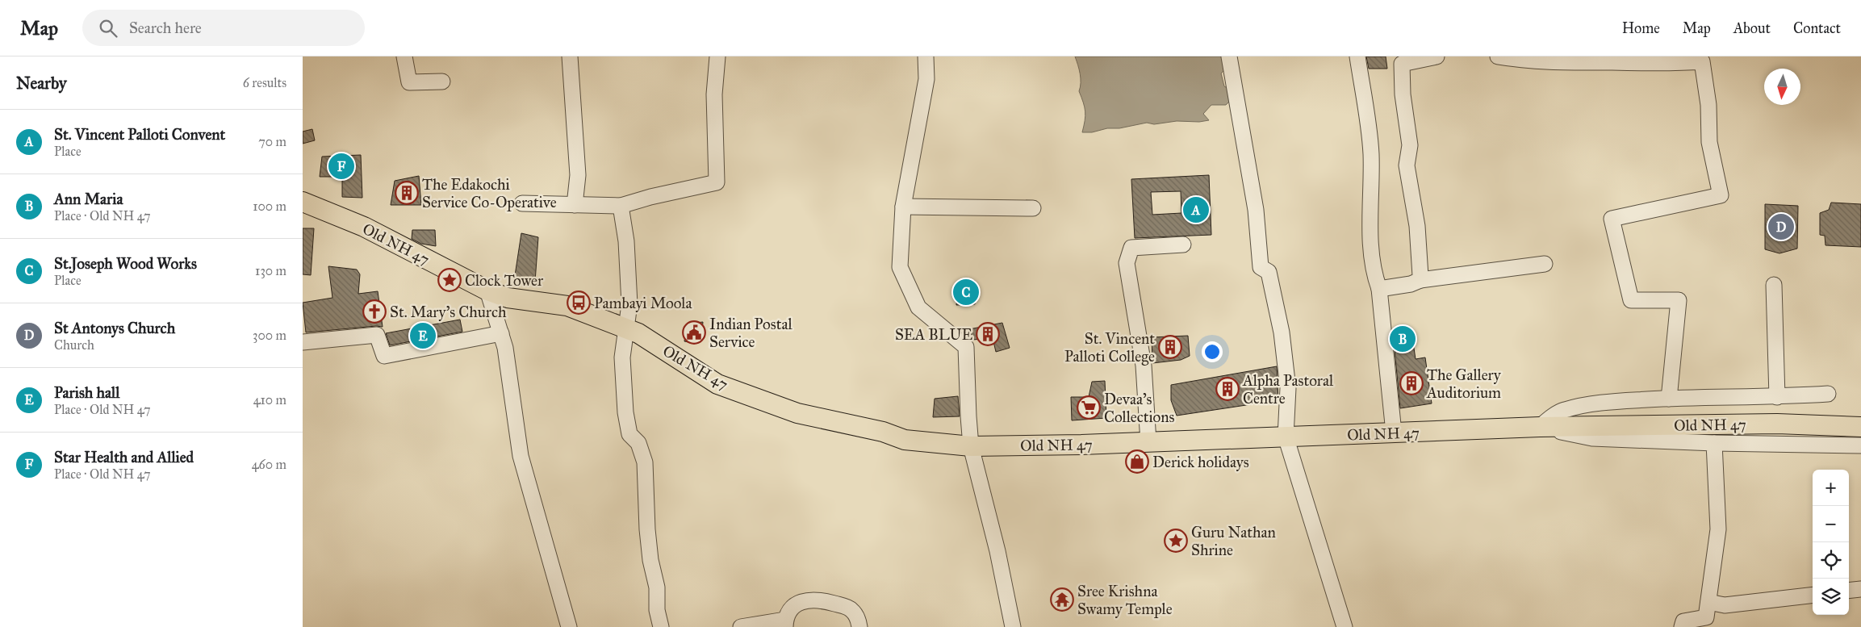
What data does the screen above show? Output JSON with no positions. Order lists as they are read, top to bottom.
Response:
{
  "streets": {
    "main road": ["Old NH 47"]
  },
  "places": {
    "building": [
      "The Edakochi Service Co-Operative",
      "SEA BLUE",
      "St. Vincent Palloti College",
      "The Gallery Auditorium",
      "Alpha Pastoral Centre"
    ],
    "place": ["Clock Tower", "Guru Nathan Shrine"],
    "bus stop": ["Pambayi Moola"],
    "church": ["St. Mary's Church"],
    "public building": ["Indian Postal Service"],
    "supermarket": ["Devaa's Collections"],
    "shop": ["Derick holidays"],
    "temple": ["Sree Krishna Swamy Temple"]
  },
  "north": "bottom",
  "page": {
    "header": "Map",
    "search": "Search here",
    "nav": [
      "Home",
      "Map",
      "About",
      "Contact"
    ],
    "heading": ["Nearby", "6 results"],
    "list": [
      {
        "mark": "A",
        "name": "St. Vincent Palloti Convent",
        "note": "Place",
        "value": "70 m"
      },
      {
        "mark": "B",
        "name": "Ann Maria",
        "note": "Place · Old NH 47",
        "value": "100 m"
      },
      {
        "mark": "C",
        "name": "St.Joseph Wood Works",
        "note": "Place",
        "value": "130 m"
      },
      {
        "mark": "D",
        "name": "St Antonys Church",
        "note": "Church",
        "value": "300 m"
      },
      {
        "mark": "E",
        "name": "Parish hall",
        "note": "Place · Old NH 47",
        "value": "410 m"
      },
      {
        "mark": "F",
        "name": "Star Health and Allied",
        "note": "Place · Old NH 47",
        "value": "460 m"
      }
    ],
    "pins": [
      "F",
      "A",
      "D",
      "C",
      "E",
      "B"
    ],
    "map_buttons": ["+", "−"]
  }
}
